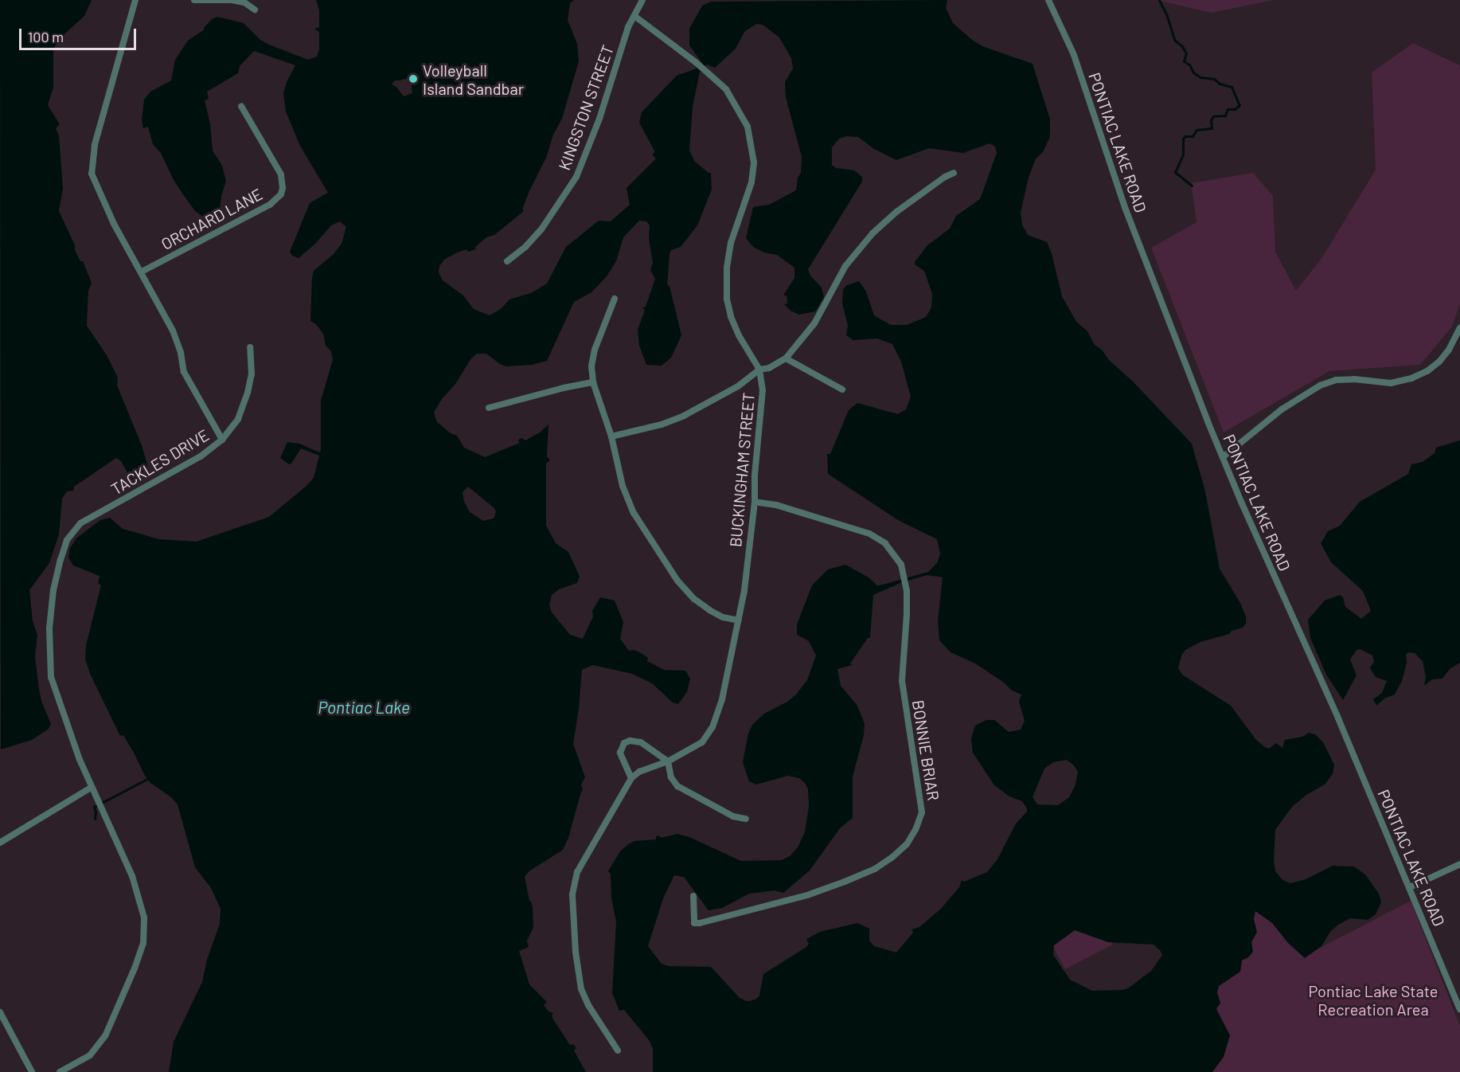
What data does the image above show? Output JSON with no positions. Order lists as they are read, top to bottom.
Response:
{
  "streets": {
    "street": [
      "KINGSTON STREET",
      "PONTIAC LAKE ROAD",
      "ORCHARD LANE",
      "TACKLES DRIVE",
      "BUCKINGHAM STREET",
      "BONNIE BRIAR"
    ]
  },
  "crossings": [
    ["KINGSTON STREET", "BUCKINGHAM STREET"],
    ["ORCHARD LANE", "TACKLES DRIVE"],
    ["BUCKINGHAM STREET", "BONNIE BRIAR"]
  ],
  "water": ["Pontiac Lake"],
  "parks": ["Pontiac Lake State Recreation Area"],
  "places": ["Volleyball Island Sandbar"],
  "scale_bar": "100 m"
}
